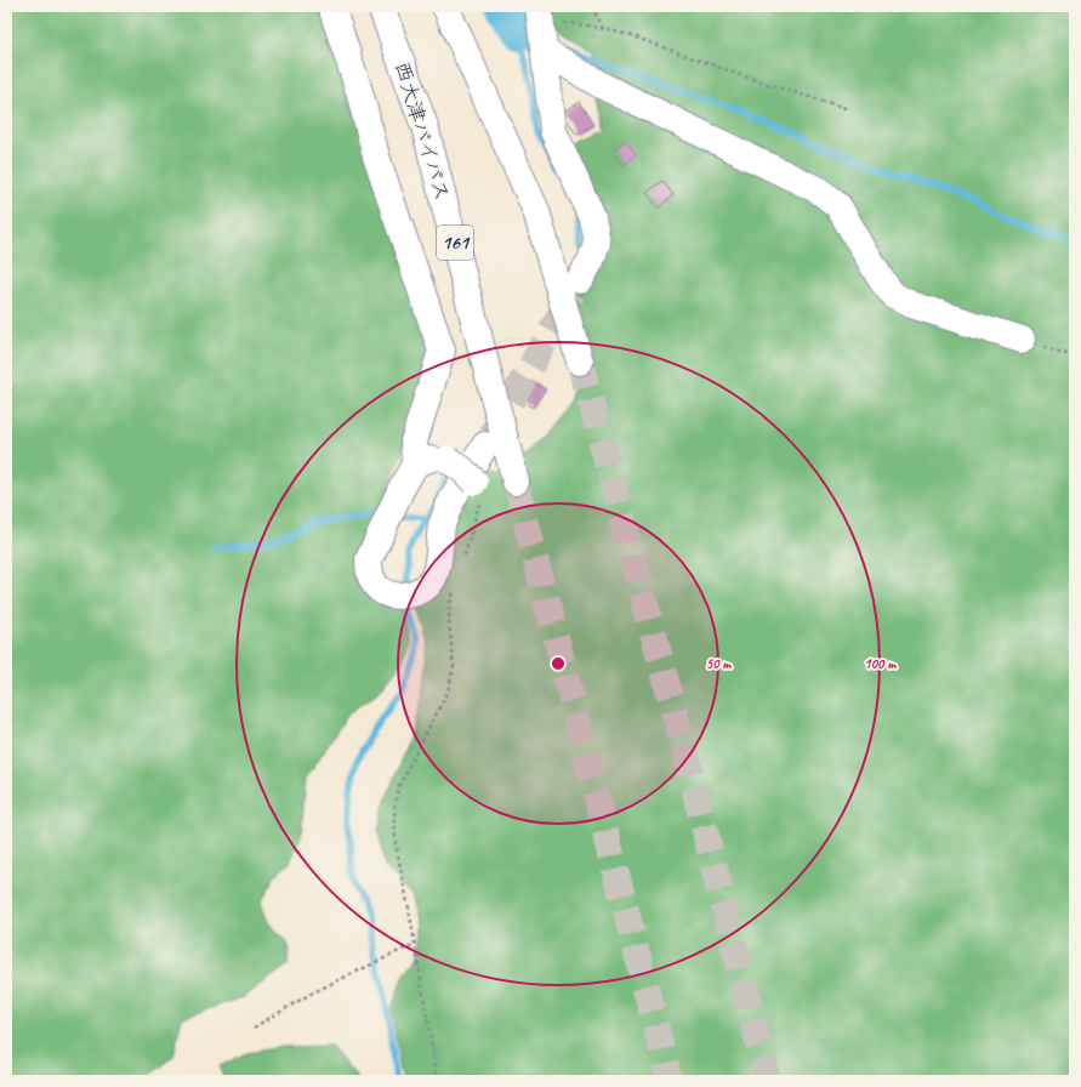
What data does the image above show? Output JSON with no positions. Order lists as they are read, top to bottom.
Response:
{
  "streets": {
    "main road": ["西大津バイパス", "161"]
  },
  "rings": ["50 m", "100 m"]
}
